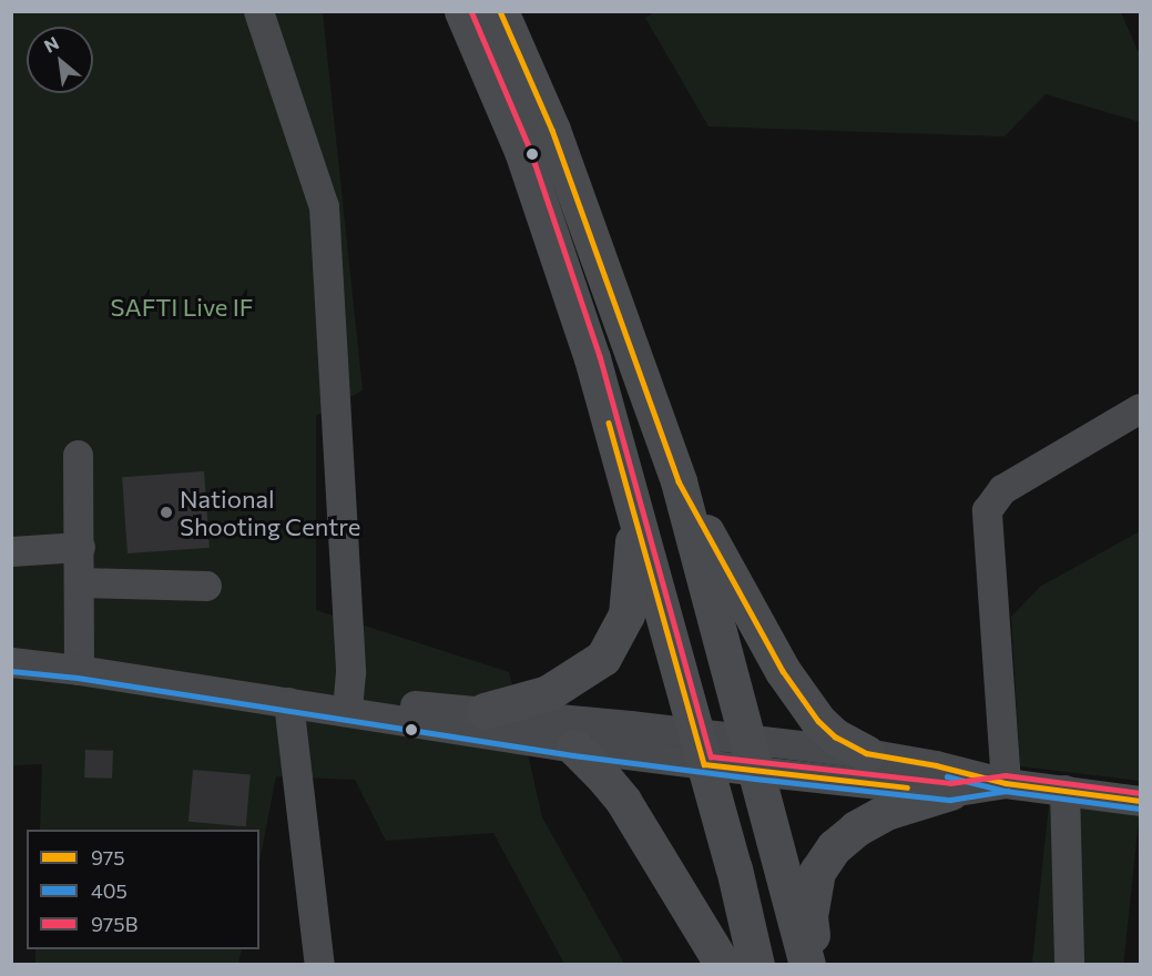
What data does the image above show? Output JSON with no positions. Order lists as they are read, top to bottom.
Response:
{
  "parks": ["SAFTI Live IF"],
  "places": ["National Shooting Centre"],
  "lines": ["transit line 975", "transit line 975B", "transit line 405"],
  "legend": ["975", "405", "975B"],
  "north": "top left"
}
